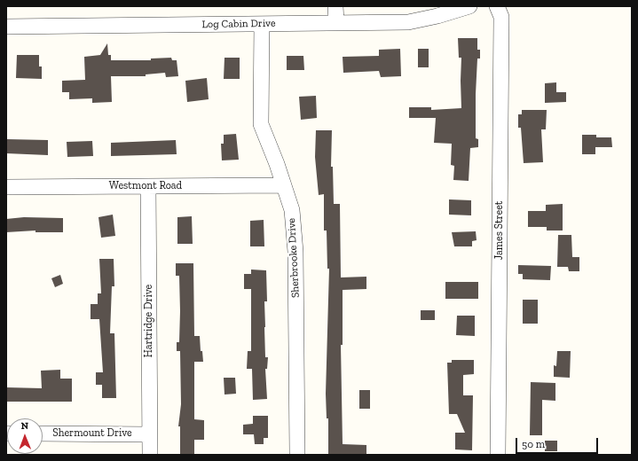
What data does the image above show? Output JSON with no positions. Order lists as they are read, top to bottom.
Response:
{
  "streets": {
    "street": [
      "Log Cabin Drive",
      "Westmont Road",
      "James Street",
      "Sherbrooke Drive",
      "Hartridge Drive",
      "Shermount Drive"
    ]
  },
  "crossings": [
    ["Log Cabin Drive", "Sherbrooke Drive"],
    ["Westmont Road", "Sherbrooke Drive"],
    ["Westmont Road", "Hartridge Drive"],
    ["Hartridge Drive", "Shermount Drive"]
  ],
  "scale_bar": "50 m",
  "north": "top"
}
